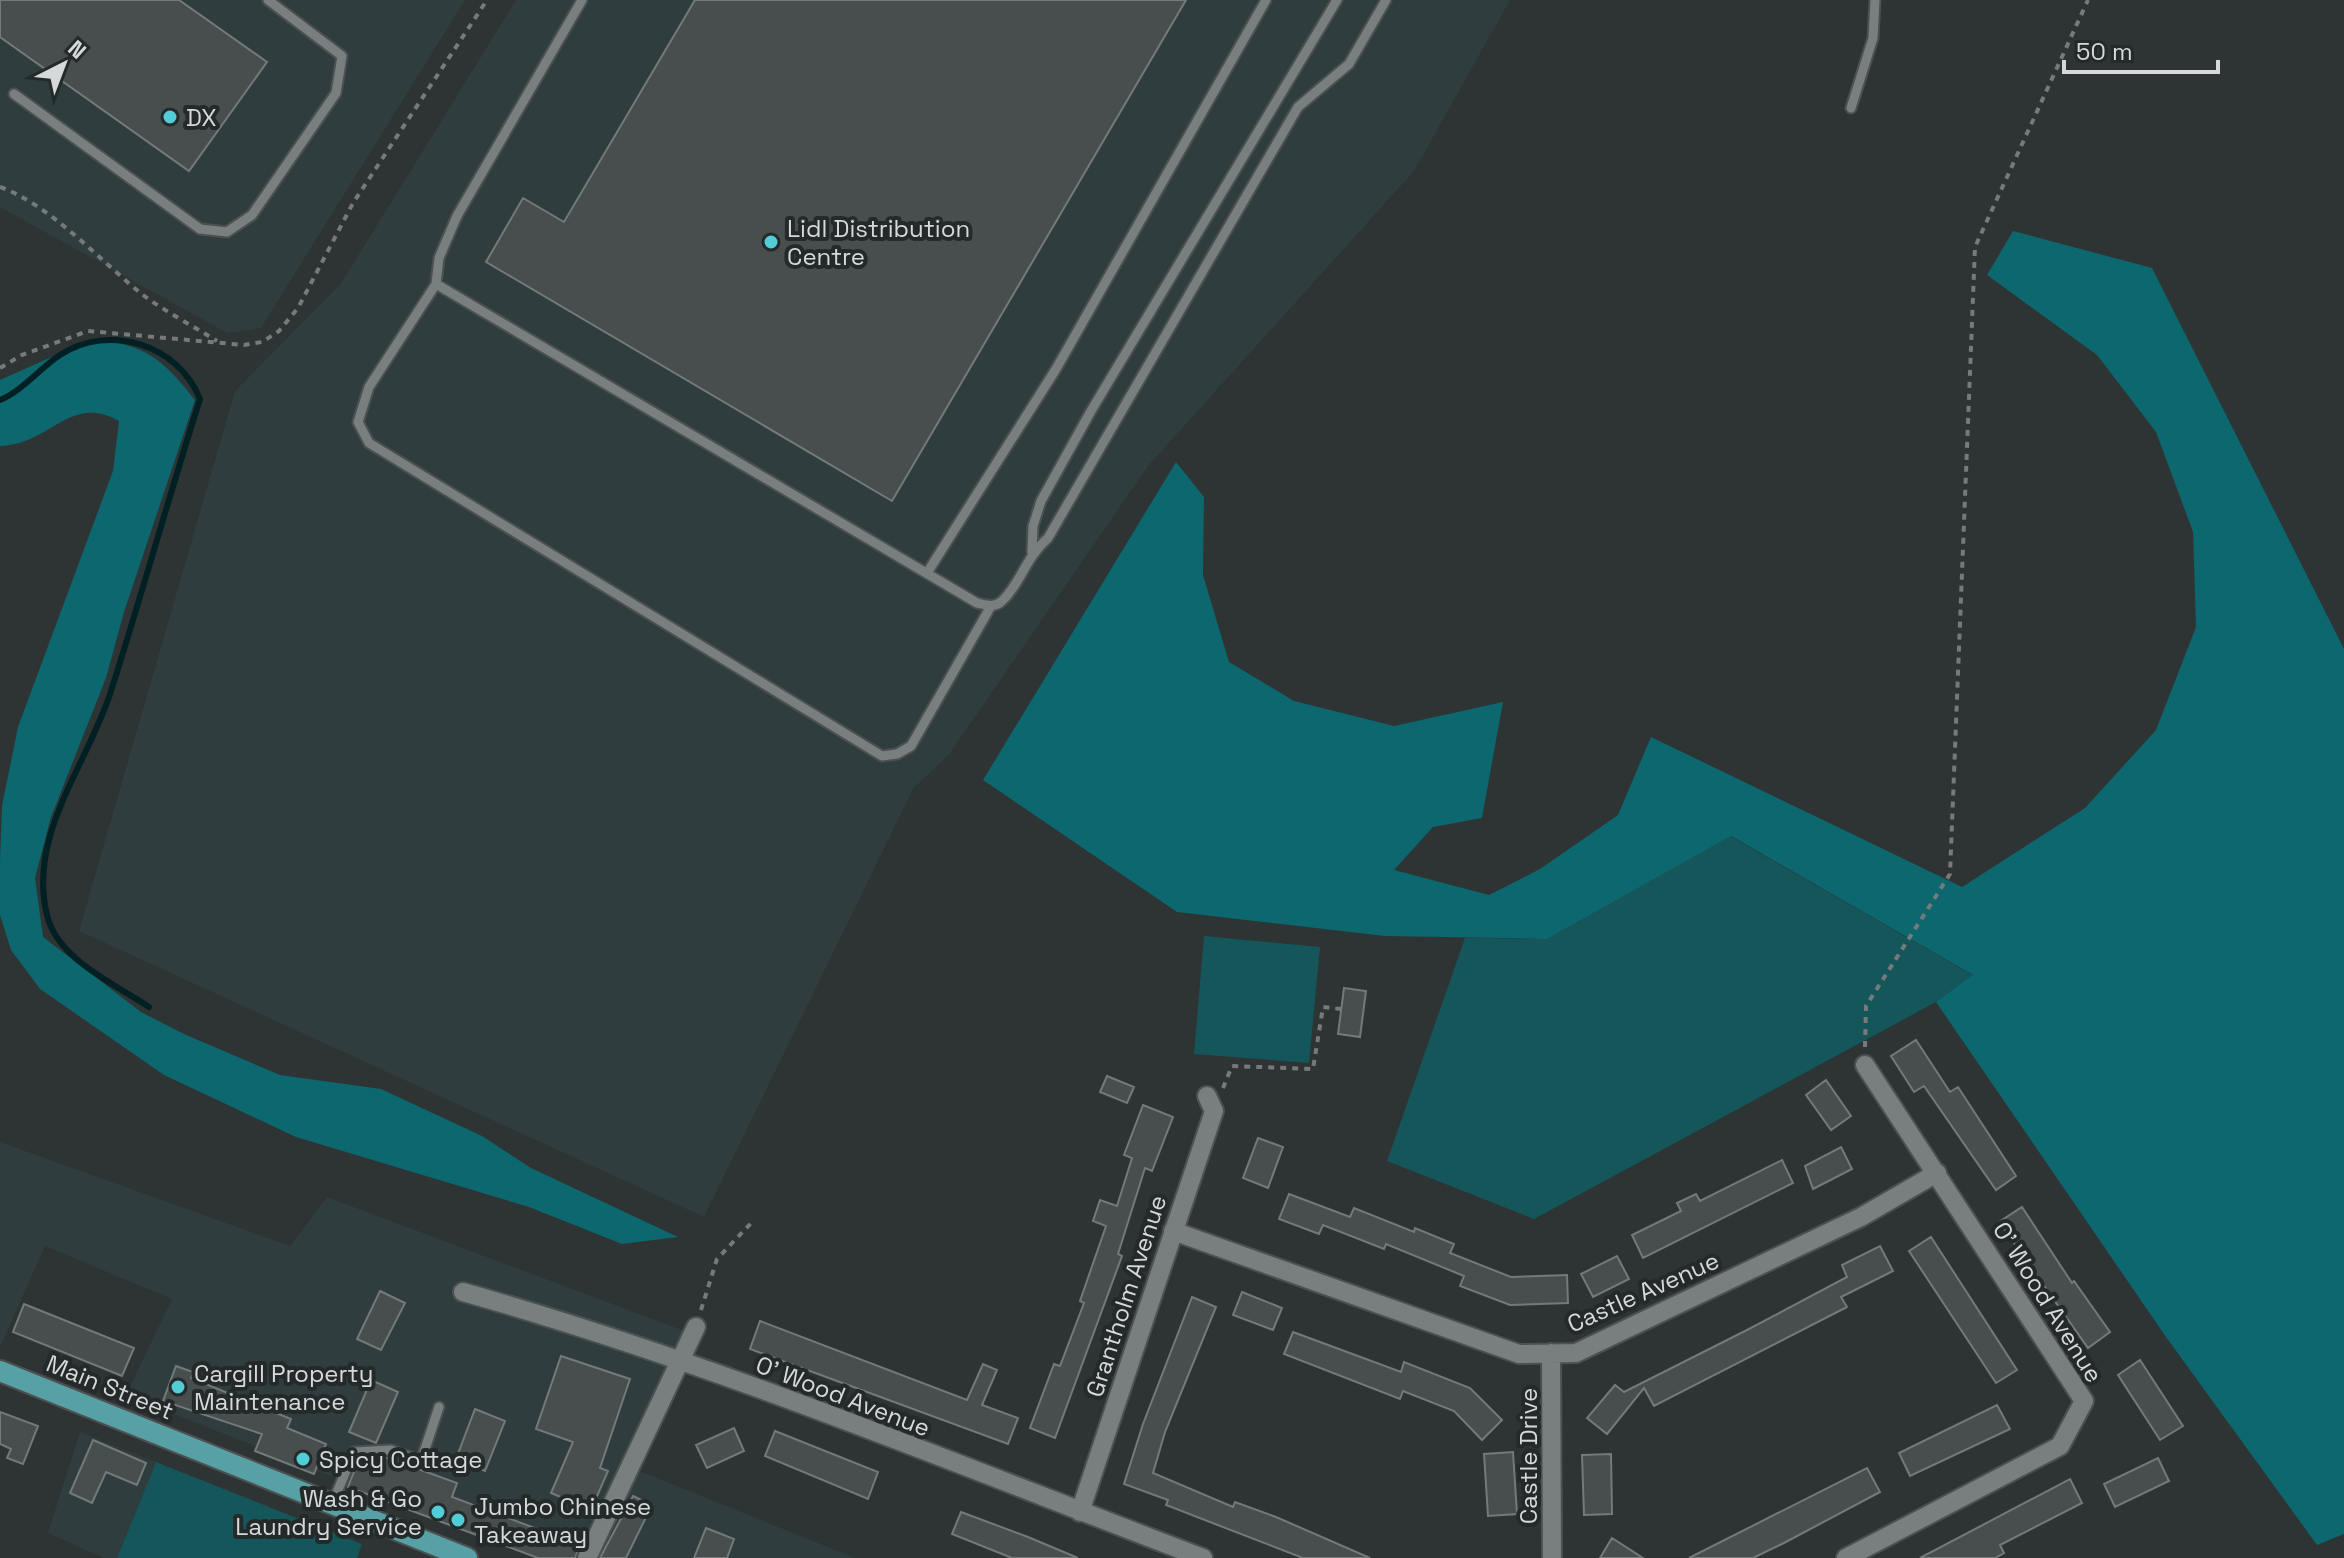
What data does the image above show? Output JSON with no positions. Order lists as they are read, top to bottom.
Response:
{
  "streets": {
    "main road": ["Main Street"],
    "street": [
      "Castle Avenue",
      "Grantholm Avenue",
      "O' Wood Avenue",
      "Castle Drive"
    ]
  },
  "crossings": [
    ["Castle Avenue", "Grantholm Avenue"],
    ["Castle Avenue", "O' Wood Avenue"],
    ["Castle Avenue", "Castle Drive"],
    ["Grantholm Avenue", "O' Wood Avenue"]
  ],
  "places": [
    "DX",
    "Lidl Distribution Centre",
    "Cargill Property Maintenance",
    "Spicy Cottage",
    "Wash & Go Laundry Service",
    "Jumbo Chinese Takeaway"
  ],
  "scale_bar": "50 m",
  "north": "top right"
}
